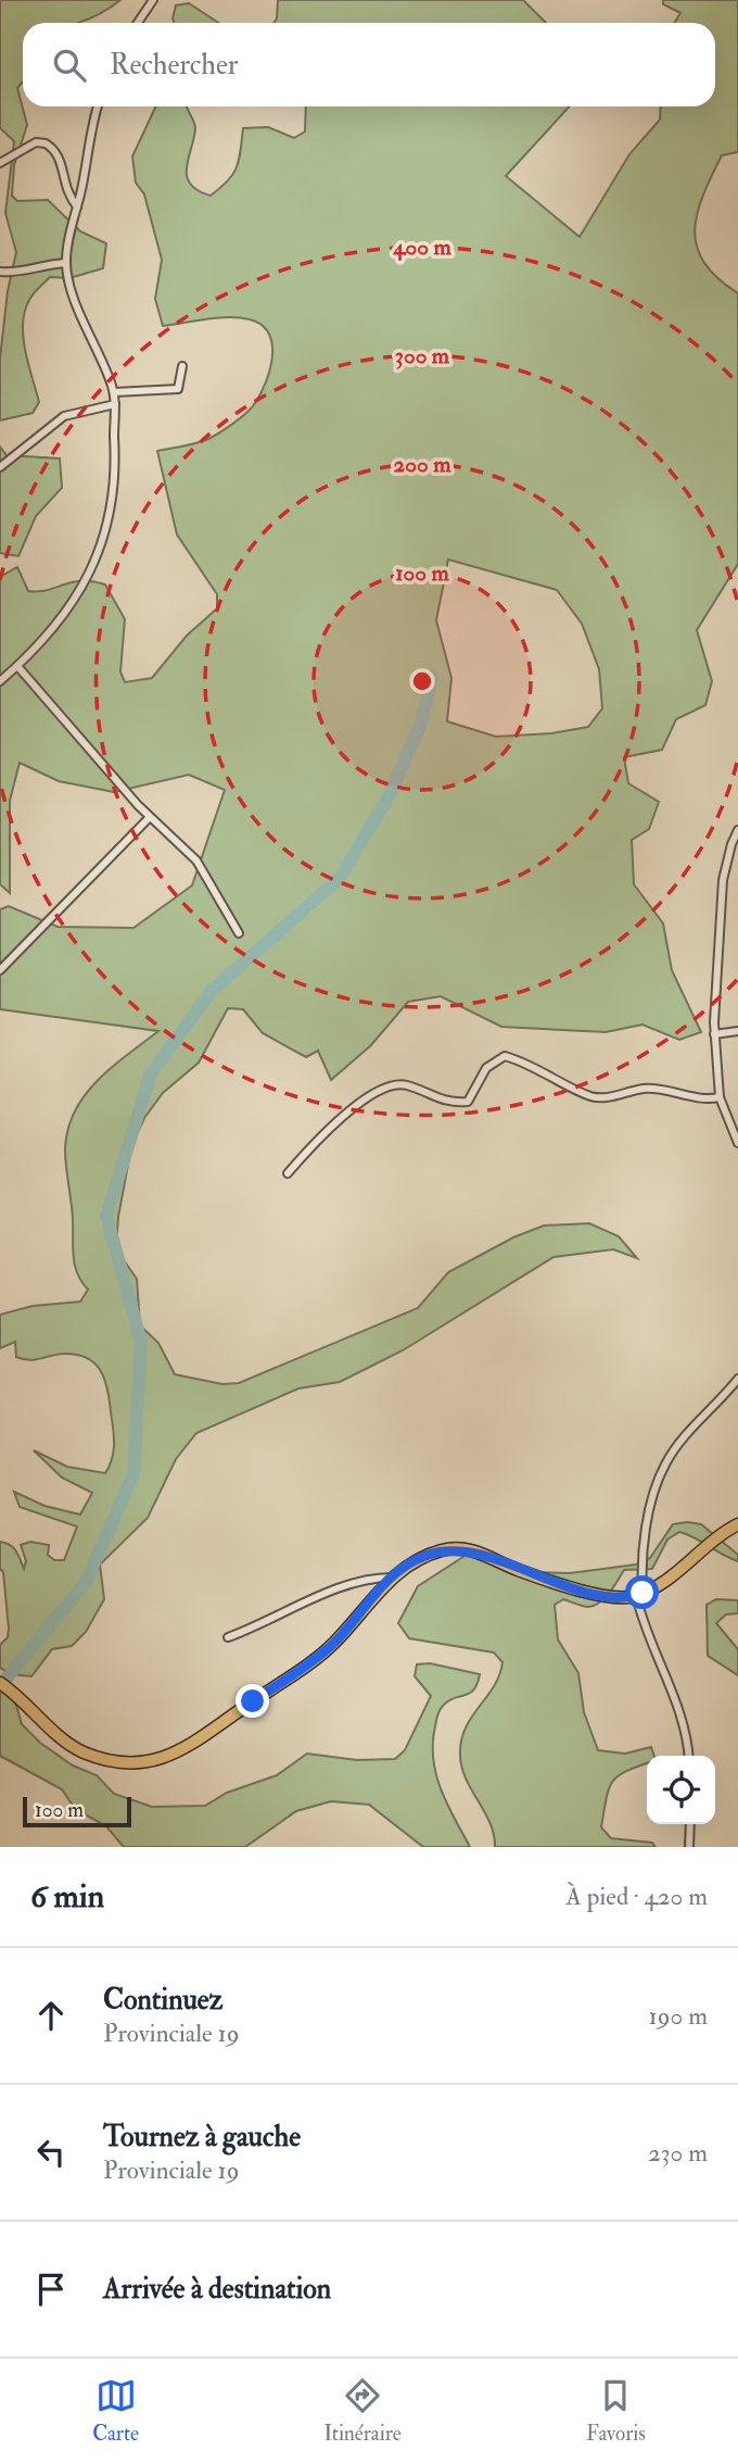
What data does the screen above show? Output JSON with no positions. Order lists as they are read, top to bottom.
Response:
{
  "scale_bar": "100 m",
  "page": {
    "search": "Rechercher",
    "scale": "100 m",
    "heading": ["6 min", "À pied · 420 m"],
    "list": [
      ["Continuez", "Provinciale 19", "190 m"],
      ["Tournez à gauche", "Provinciale 19", "230 m"],
      "Arrivée à destination"
    ],
    "nav": ["Carte", "Itinéraire", "Favoris"]
  },
  "rings": [
    "400 m",
    "300 m",
    "200 m",
    "100 m"
  ]
}
